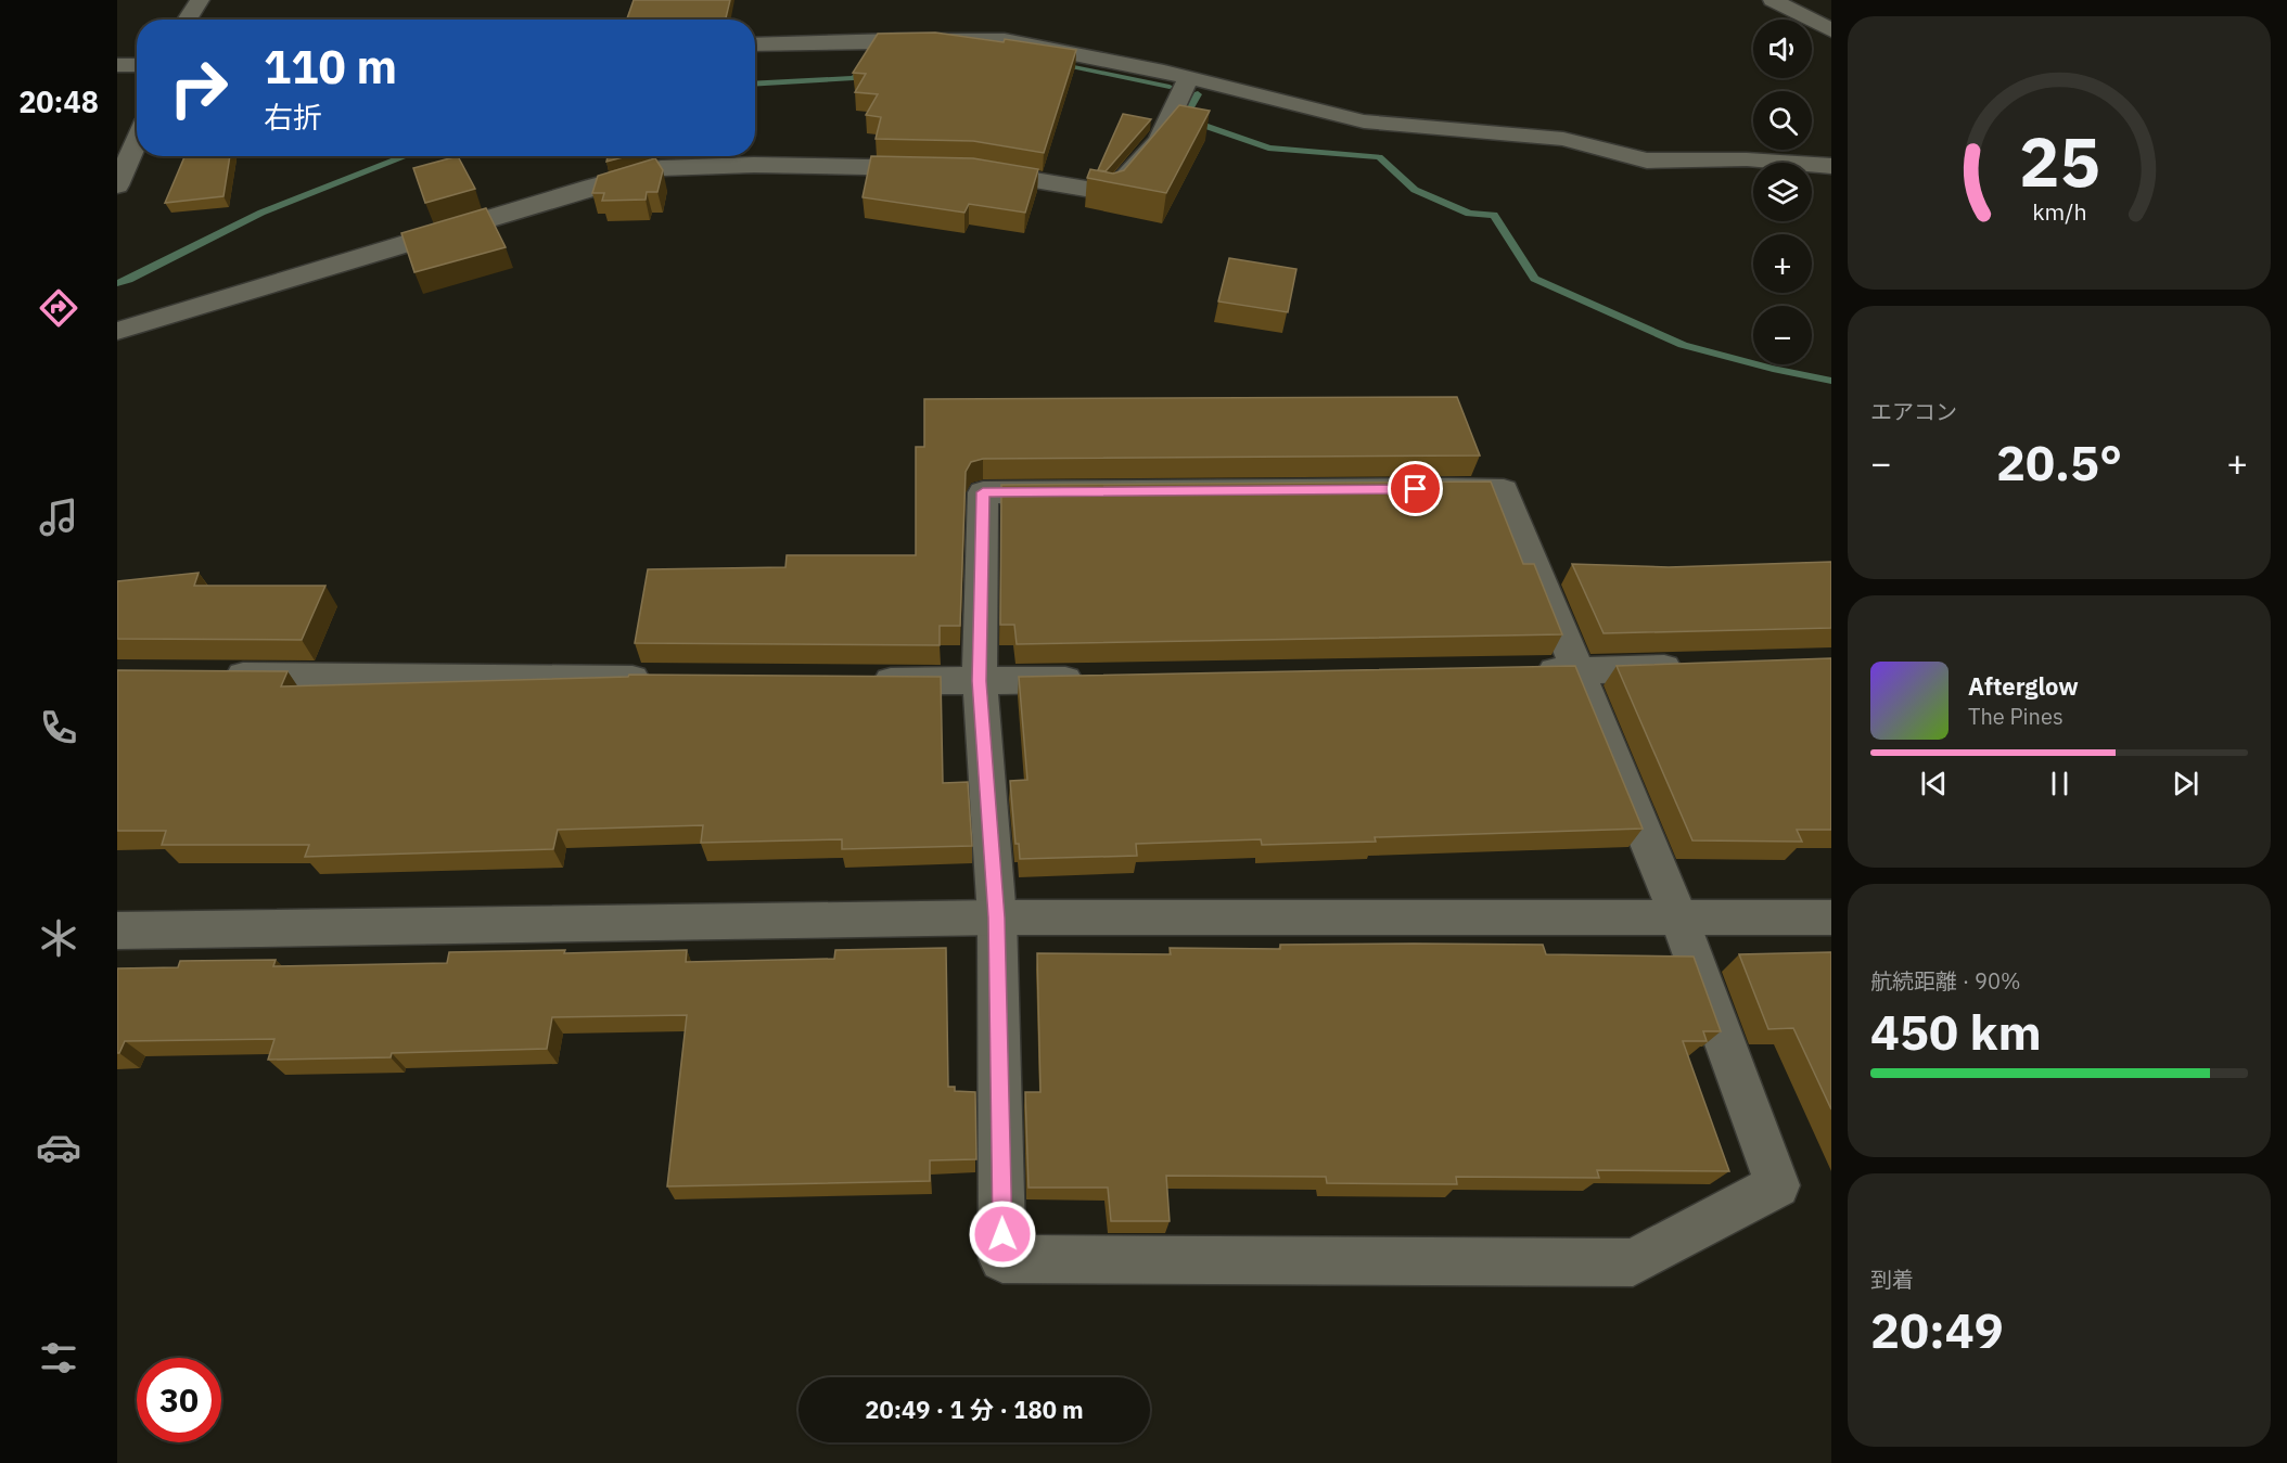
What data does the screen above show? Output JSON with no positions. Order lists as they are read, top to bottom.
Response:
{
  "page": {
    "tabs": "20:48",
    "map_buttons": ["+", "−"],
    "turn": ["110 m", "右折"],
    "tile": [
      "エアコン",
      ["航続距離 · 90%", "450 km"],
      ["到着", "20:49"]
    ],
    "heat": ["−", "20.5°", "+"],
    "song": ["Afterglow", "The Pines"],
    "limit": "30",
    "trip": "20:49 · 1 分 · 180 m",
    "gauge": ["25", "km/h"]
  }
}
